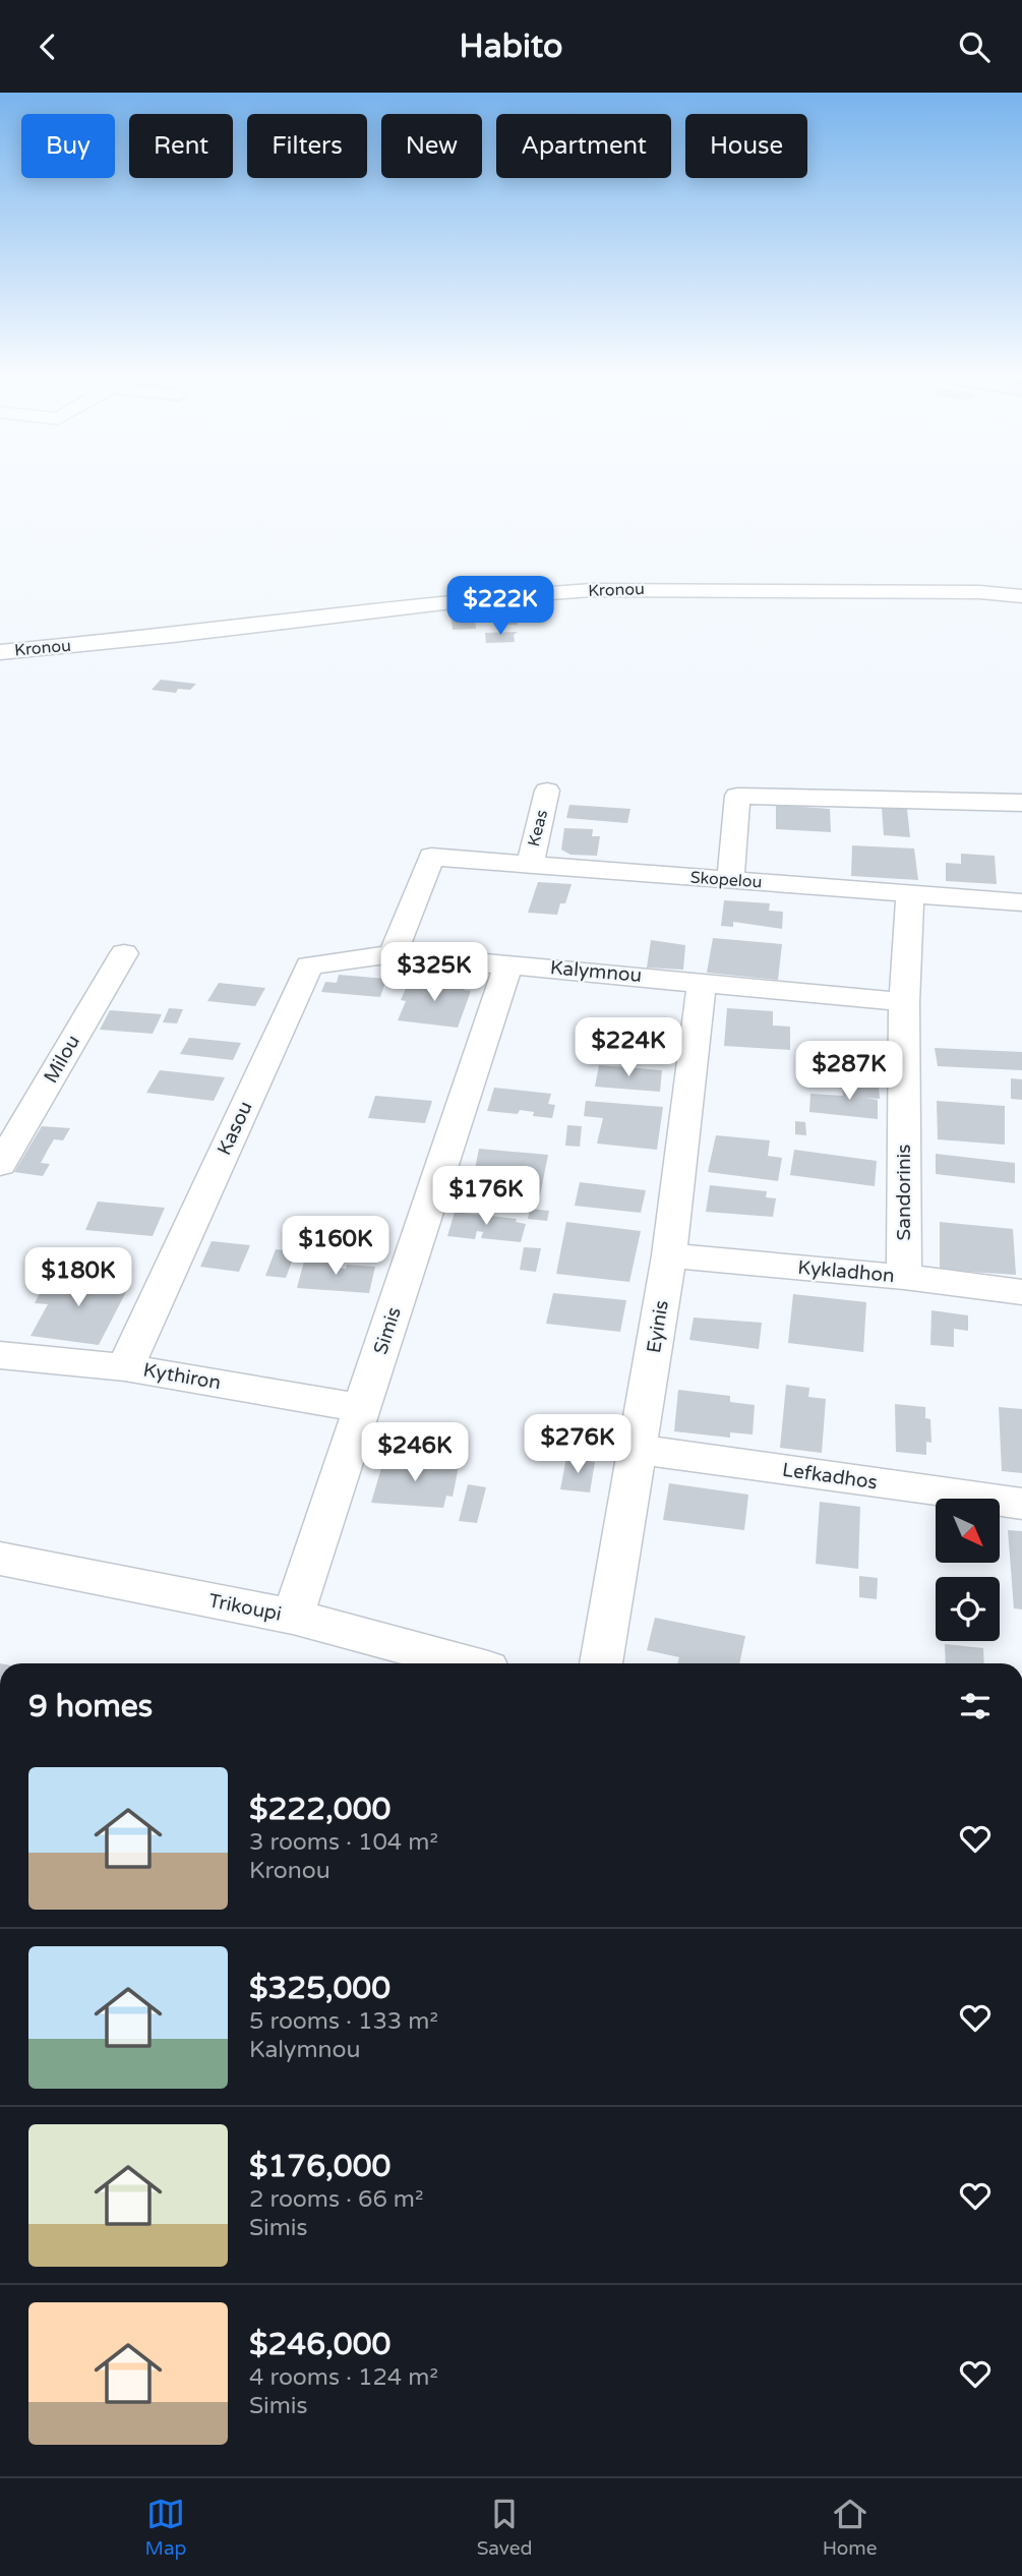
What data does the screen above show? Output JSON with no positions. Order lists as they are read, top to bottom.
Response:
{
  "streets": {
    "street": [
      "Kronou",
      "Keas",
      "Skopelou",
      "Kalymnou",
      "Milou",
      "Kasou",
      "Sandorinis",
      "Kykladhon",
      "Eyinis",
      "Simis",
      "Kythiron",
      "Lefkadhos",
      "Trikoupi"
    ]
  },
  "crossings": [
    ["Keas", "Skopelou"],
    ["Skopelou", "Kalymnou"],
    ["Skopelou", "Kasou"],
    ["Skopelou", "Sandorinis"],
    ["Kalymnou", "Kasou"],
    ["Kalymnou", "Sandorinis"],
    ["Kalymnou", "Eyinis"],
    ["Kalymnou", "Simis"],
    ["Kasou", "Kythiron"],
    ["Sandorinis", "Kykladhon"],
    ["Kykladhon", "Eyinis"],
    ["Eyinis", "Lefkadhos"],
    ["Simis", "Kythiron"],
    ["Simis", "Trikoupi"]
  ],
  "north": "bottom right",
  "page": {
    "header": "Habito",
    "chip": [
      "Buy",
      "Rent",
      "Filters",
      "New",
      "Apartment",
      "House"
    ],
    "price": [
      "$222K",
      "$325K",
      "$224K",
      "$287K",
      "$176K",
      "$160K",
      "$180K",
      "$276K",
      "$246K"
    ],
    "heading": "9 homes",
    "list": [
      {
        "name": "$222,000",
        "note": "3 rooms · 104 m² · Kronou"
      },
      {
        "name": "$325,000",
        "note": "5 rooms · 133 m² · Kalymnou"
      },
      {
        "name": "$176,000",
        "note": "2 rooms · 66 m² · Simis"
      },
      {
        "name": "$246,000",
        "note": "4 rooms · 124 m² · Simis"
      }
    ],
    "tabs": ["Map", "Saved", "Home"]
  }
}
